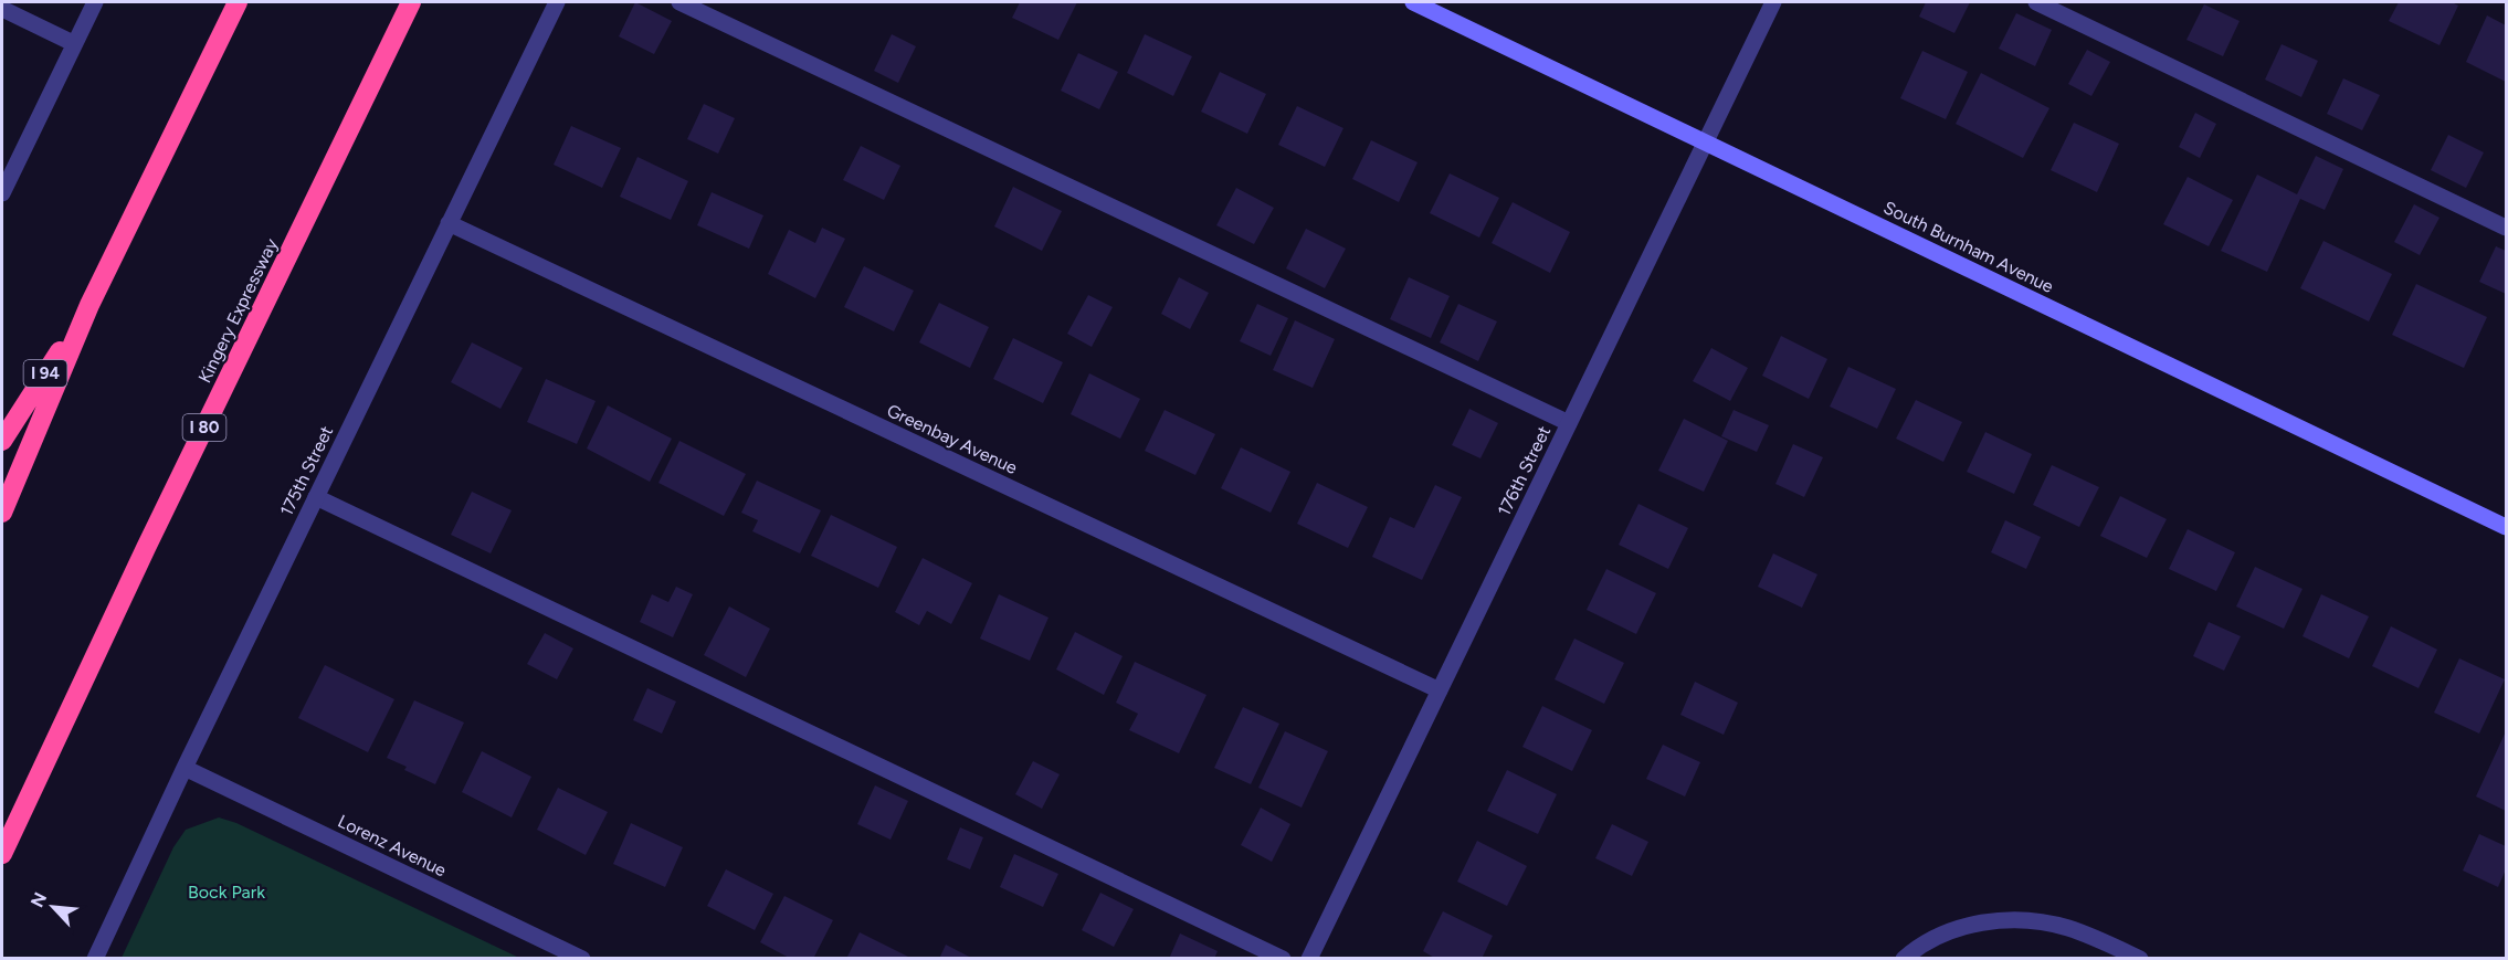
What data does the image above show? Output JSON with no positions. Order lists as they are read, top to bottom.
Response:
{
  "streets": {
    "highway": ["Kingery Expressway", "I 94", "I 80"],
    "main road": ["South Burnham Avenue"],
    "street": [
      "Greenbay Avenue",
      "175th Street",
      "176th Street",
      "Lorenz Avenue"
    ]
  },
  "crossings": [
    ["South Burnham Avenue", "176th Street"],
    ["Greenbay Avenue", "175th Street"],
    ["Greenbay Avenue", "176th Street"],
    ["175th Street", "Lorenz Avenue"]
  ],
  "parks": ["Bock Park"],
  "north": "top left"
}
